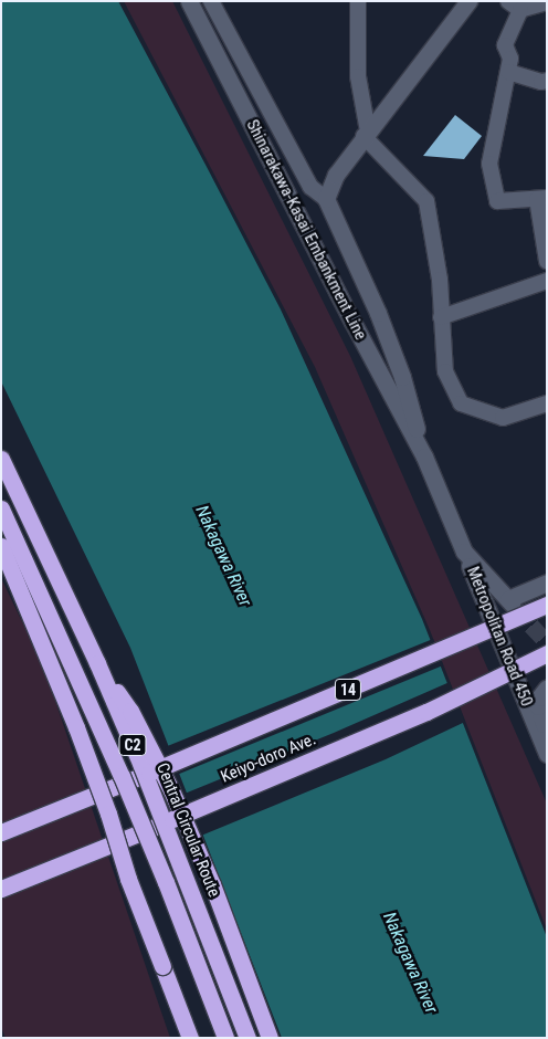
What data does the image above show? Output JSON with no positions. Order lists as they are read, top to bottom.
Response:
{
  "streets": {
    "highway": [
      "14",
      "C2",
      "Keiyo-doro Ave.",
      "Central Circular Route"
    ],
    "main road": ["Shinarakawa-Kasai Embankment Line", "Metropolitan Road 450"]
  },
  "crossings": [
    ["Shinarakawa-Kasai Embankment Line", "Metropolitan Road 450"]
  ],
  "water": ["Nakagawa River"]
}
